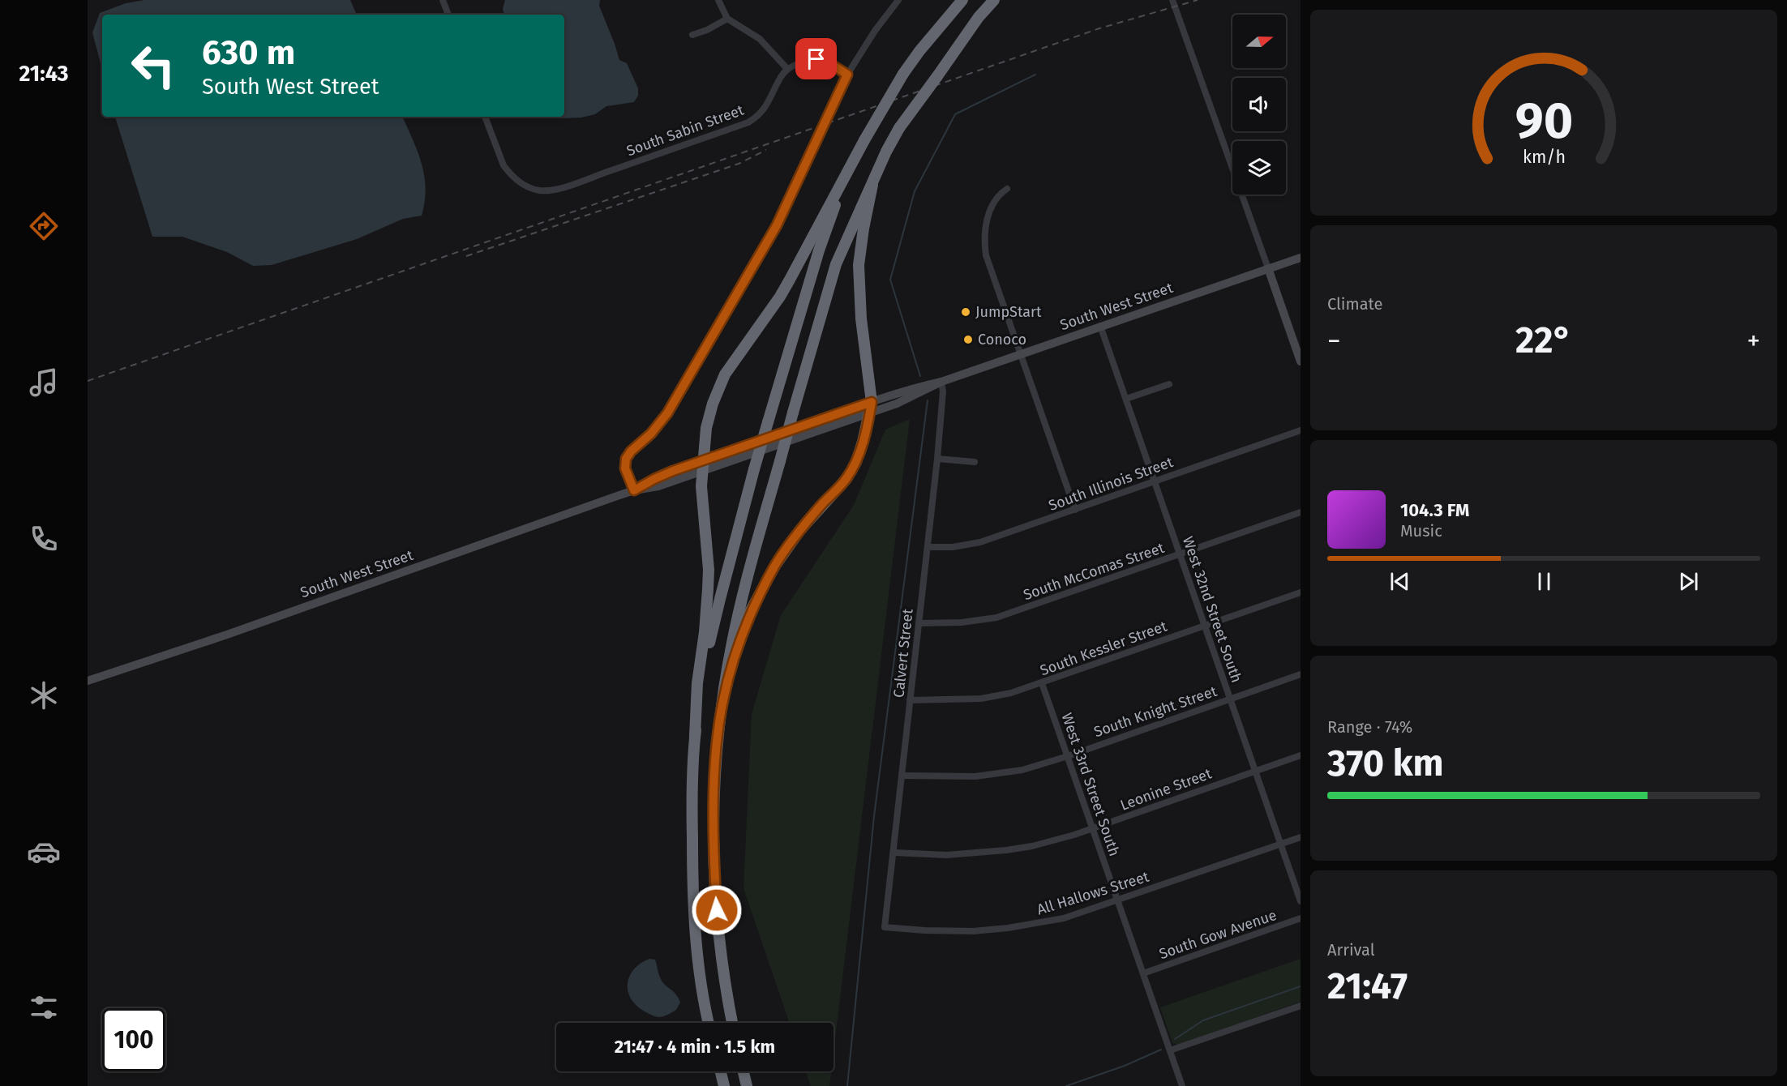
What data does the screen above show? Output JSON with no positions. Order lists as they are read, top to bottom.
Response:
{
  "streets": {
    "street": [
      "South Sabin Street",
      "South West Street",
      "South Illinois Street",
      "South McComas Street",
      "West 32nd Street South",
      "South Kessler Street",
      "Calvert Street",
      "South Knight Street",
      "West 33rd Street South",
      "Leonine Street",
      "All Hallows Street",
      "South Gow Avenue"
    ]
  },
  "crossings": [
    ["South West Street", "West 32nd Street South"],
    ["South West Street", "Calvert Street"],
    ["South Illinois Street", "West 32nd Street South"],
    ["South Illinois Street", "Calvert Street"],
    ["South McComas Street", "West 32nd Street South"],
    ["South McComas Street", "Calvert Street"],
    ["West 32nd Street South", "South Kessler Street"],
    ["West 32nd Street South", "South Knight Street"],
    ["West 32nd Street South", "Leonine Street"],
    ["West 32nd Street South", "All Hallows Street"],
    ["South Kessler Street", "Calvert Street"],
    ["South Kessler Street", "West 33rd Street South"],
    ["Calvert Street", "South Knight Street"],
    ["Calvert Street", "Leonine Street"],
    ["Calvert Street", "All Hallows Street"],
    ["South Knight Street", "West 33rd Street South"],
    ["West 33rd Street South", "Leonine Street"],
    ["West 33rd Street South", "All Hallows Street"],
    ["West 33rd Street South", "South Gow Avenue"]
  ],
  "places": ["JumpStart", "Conoco"],
  "north": "right",
  "page": {
    "tabs": "21:43",
    "turn": ["630 m", "South West Street"],
    "tile": [
      "Climate",
      ["Range · 74%", "370 km"],
      ["Arrival", "21:47"]
    ],
    "heat": ["−", "22°", "+"],
    "song": ["104.3 FM", "Music"],
    "limit": "100",
    "trip": "21:47 · 4 min · 1.5 km",
    "gauge": ["90", "km/h"]
  }
}
